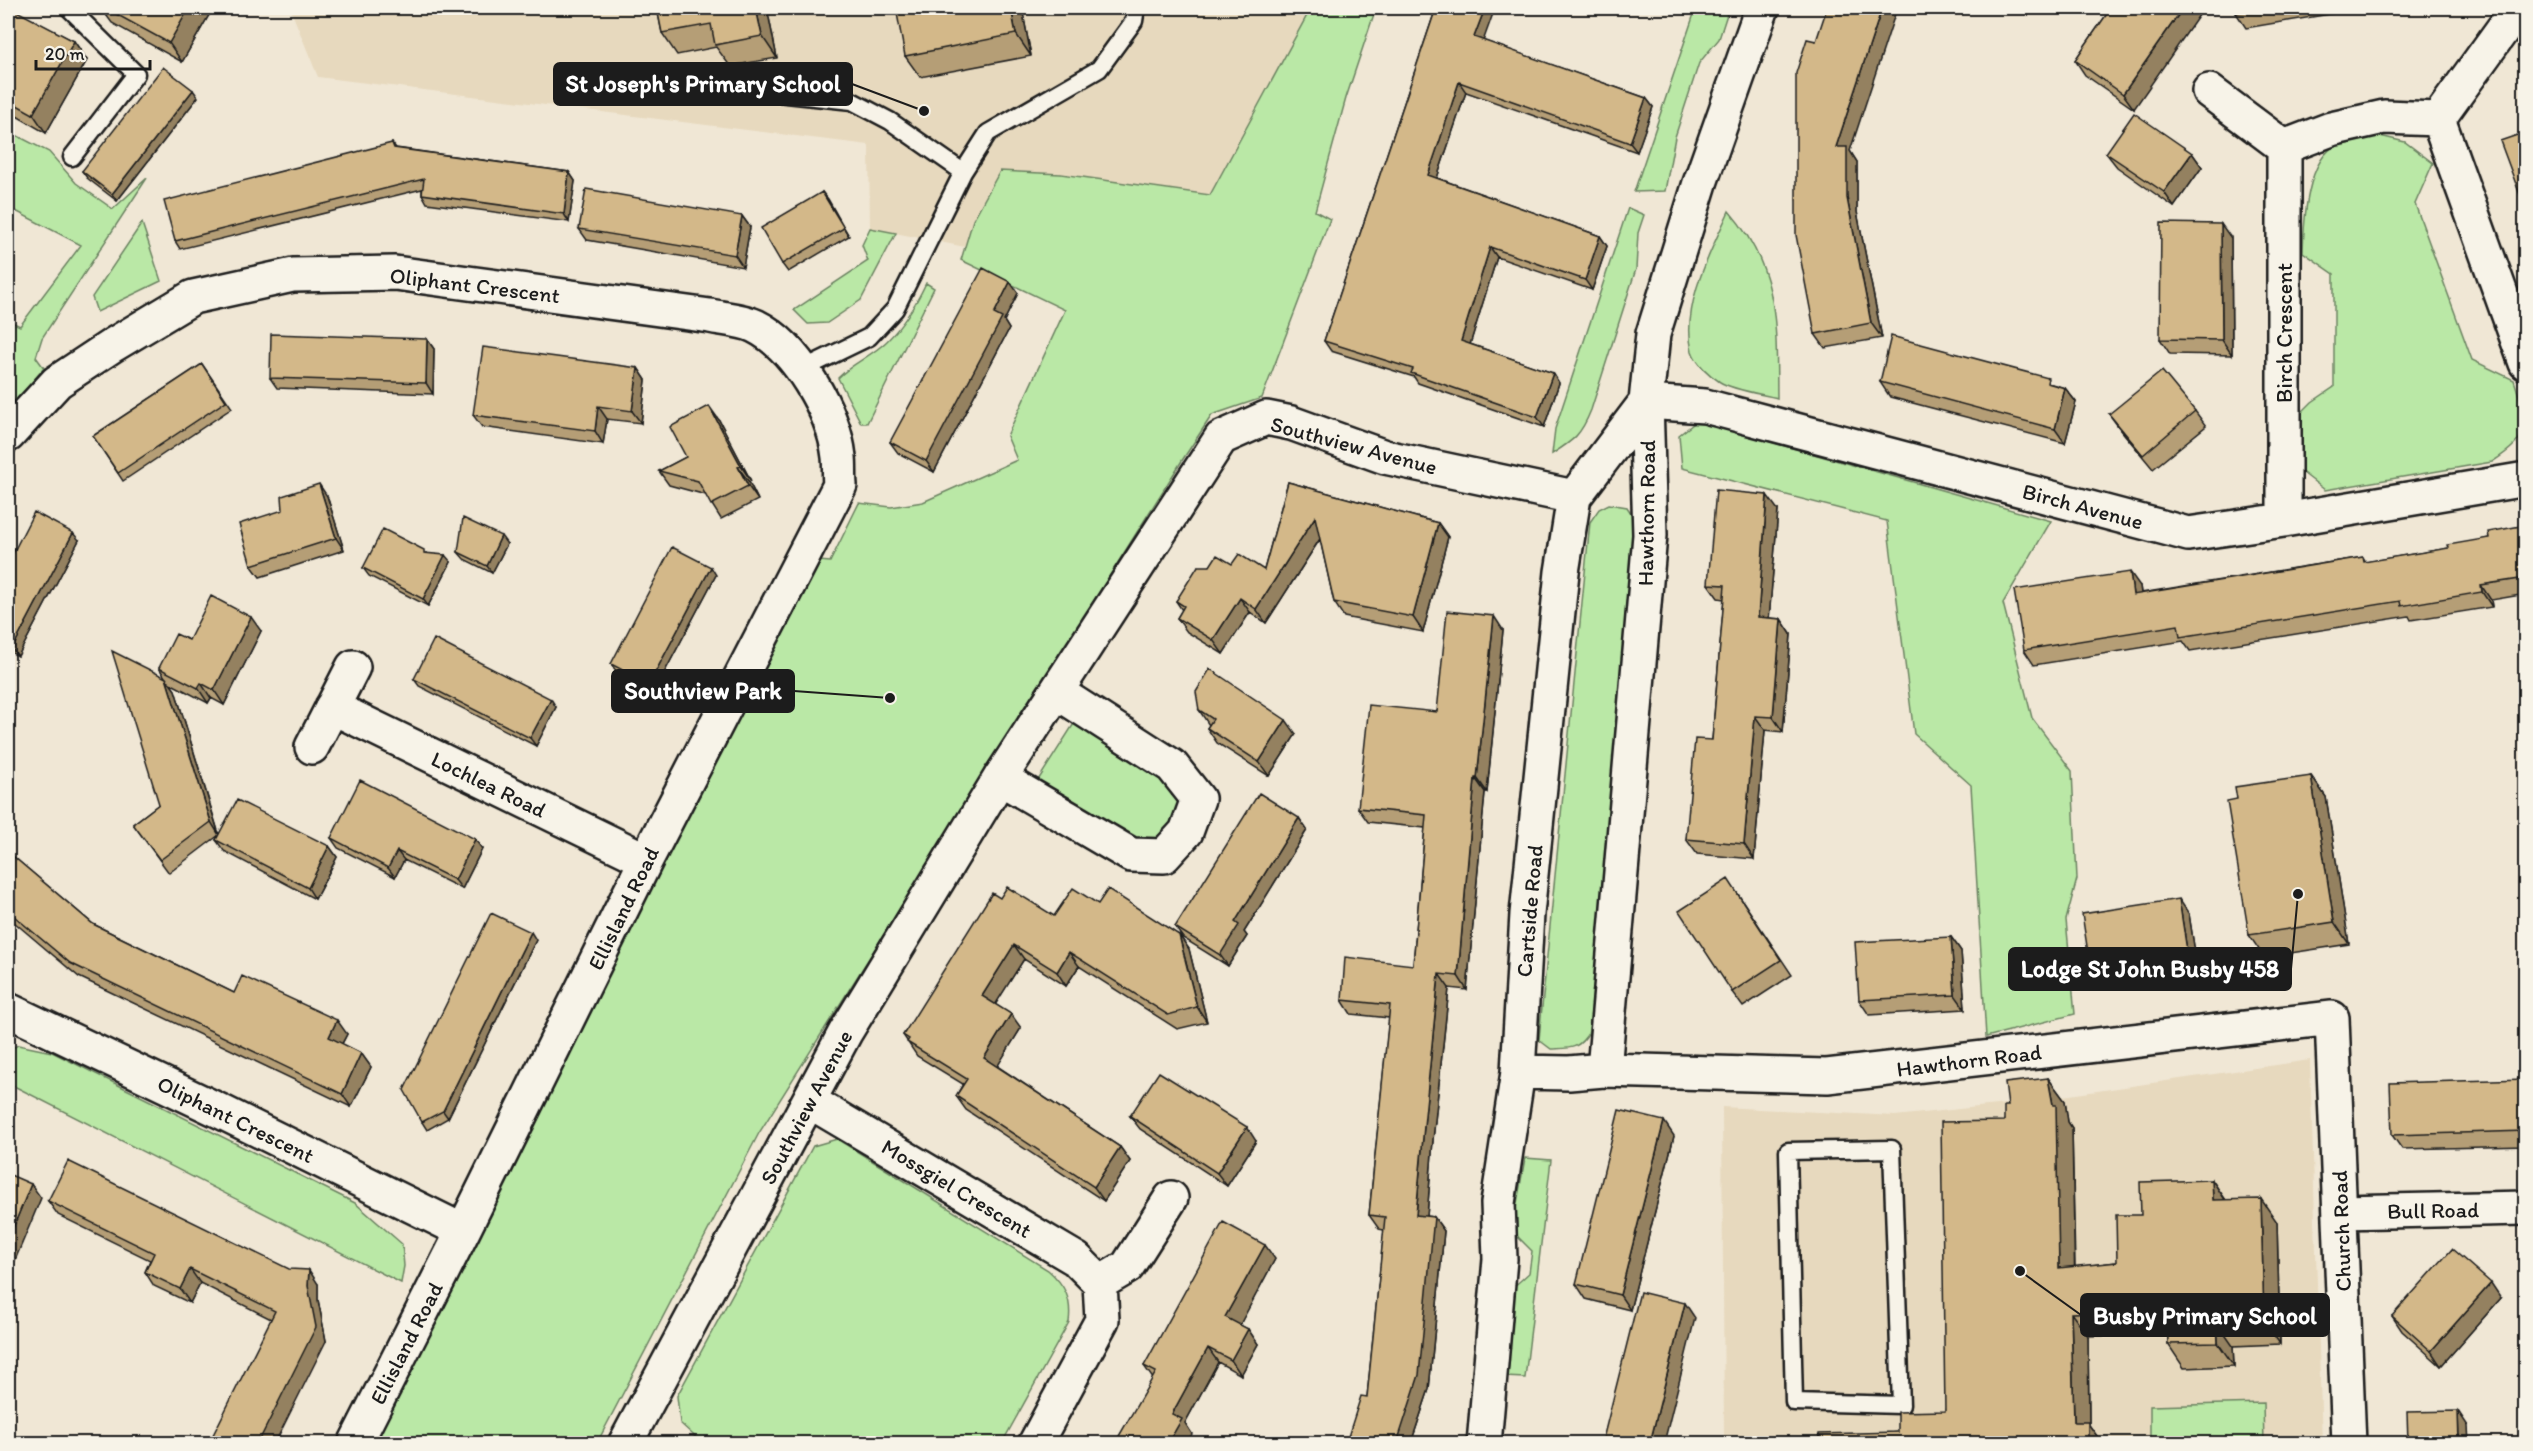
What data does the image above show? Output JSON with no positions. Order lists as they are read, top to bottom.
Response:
{
  "streets": {
    "street": [
      "Oliphant Crescent",
      "Birch Crescent",
      "Southview Avenue",
      "Birch Avenue",
      "Hawthorn Road",
      "Lochlea Road",
      "Ellisland Road",
      "Cartside Road",
      "Mossgiel Crescent",
      "Bull Road",
      "Church Road"
    ]
  },
  "crossings": [
    ["Oliphant Crescent", "Ellisland Road"],
    ["Birch Crescent", "Birch Avenue"],
    ["Southview Avenue", "Cartside Road"],
    ["Southview Avenue", "Mossgiel Crescent"],
    ["Birch Avenue", "Hawthorn Road"],
    ["Birch Avenue", "Cartside Road"],
    ["Hawthorn Road", "Cartside Road"],
    ["Hawthorn Road", "Church Road"],
    ["Lochlea Road", "Ellisland Road"],
    ["Bull Road", "Church Road"]
  ],
  "places": [
    "St Joseph's Primary School",
    "Southview Park",
    "Lodge St John Busby 458",
    "Busby Primary School"
  ],
  "scale_bar": "20 m"
}
